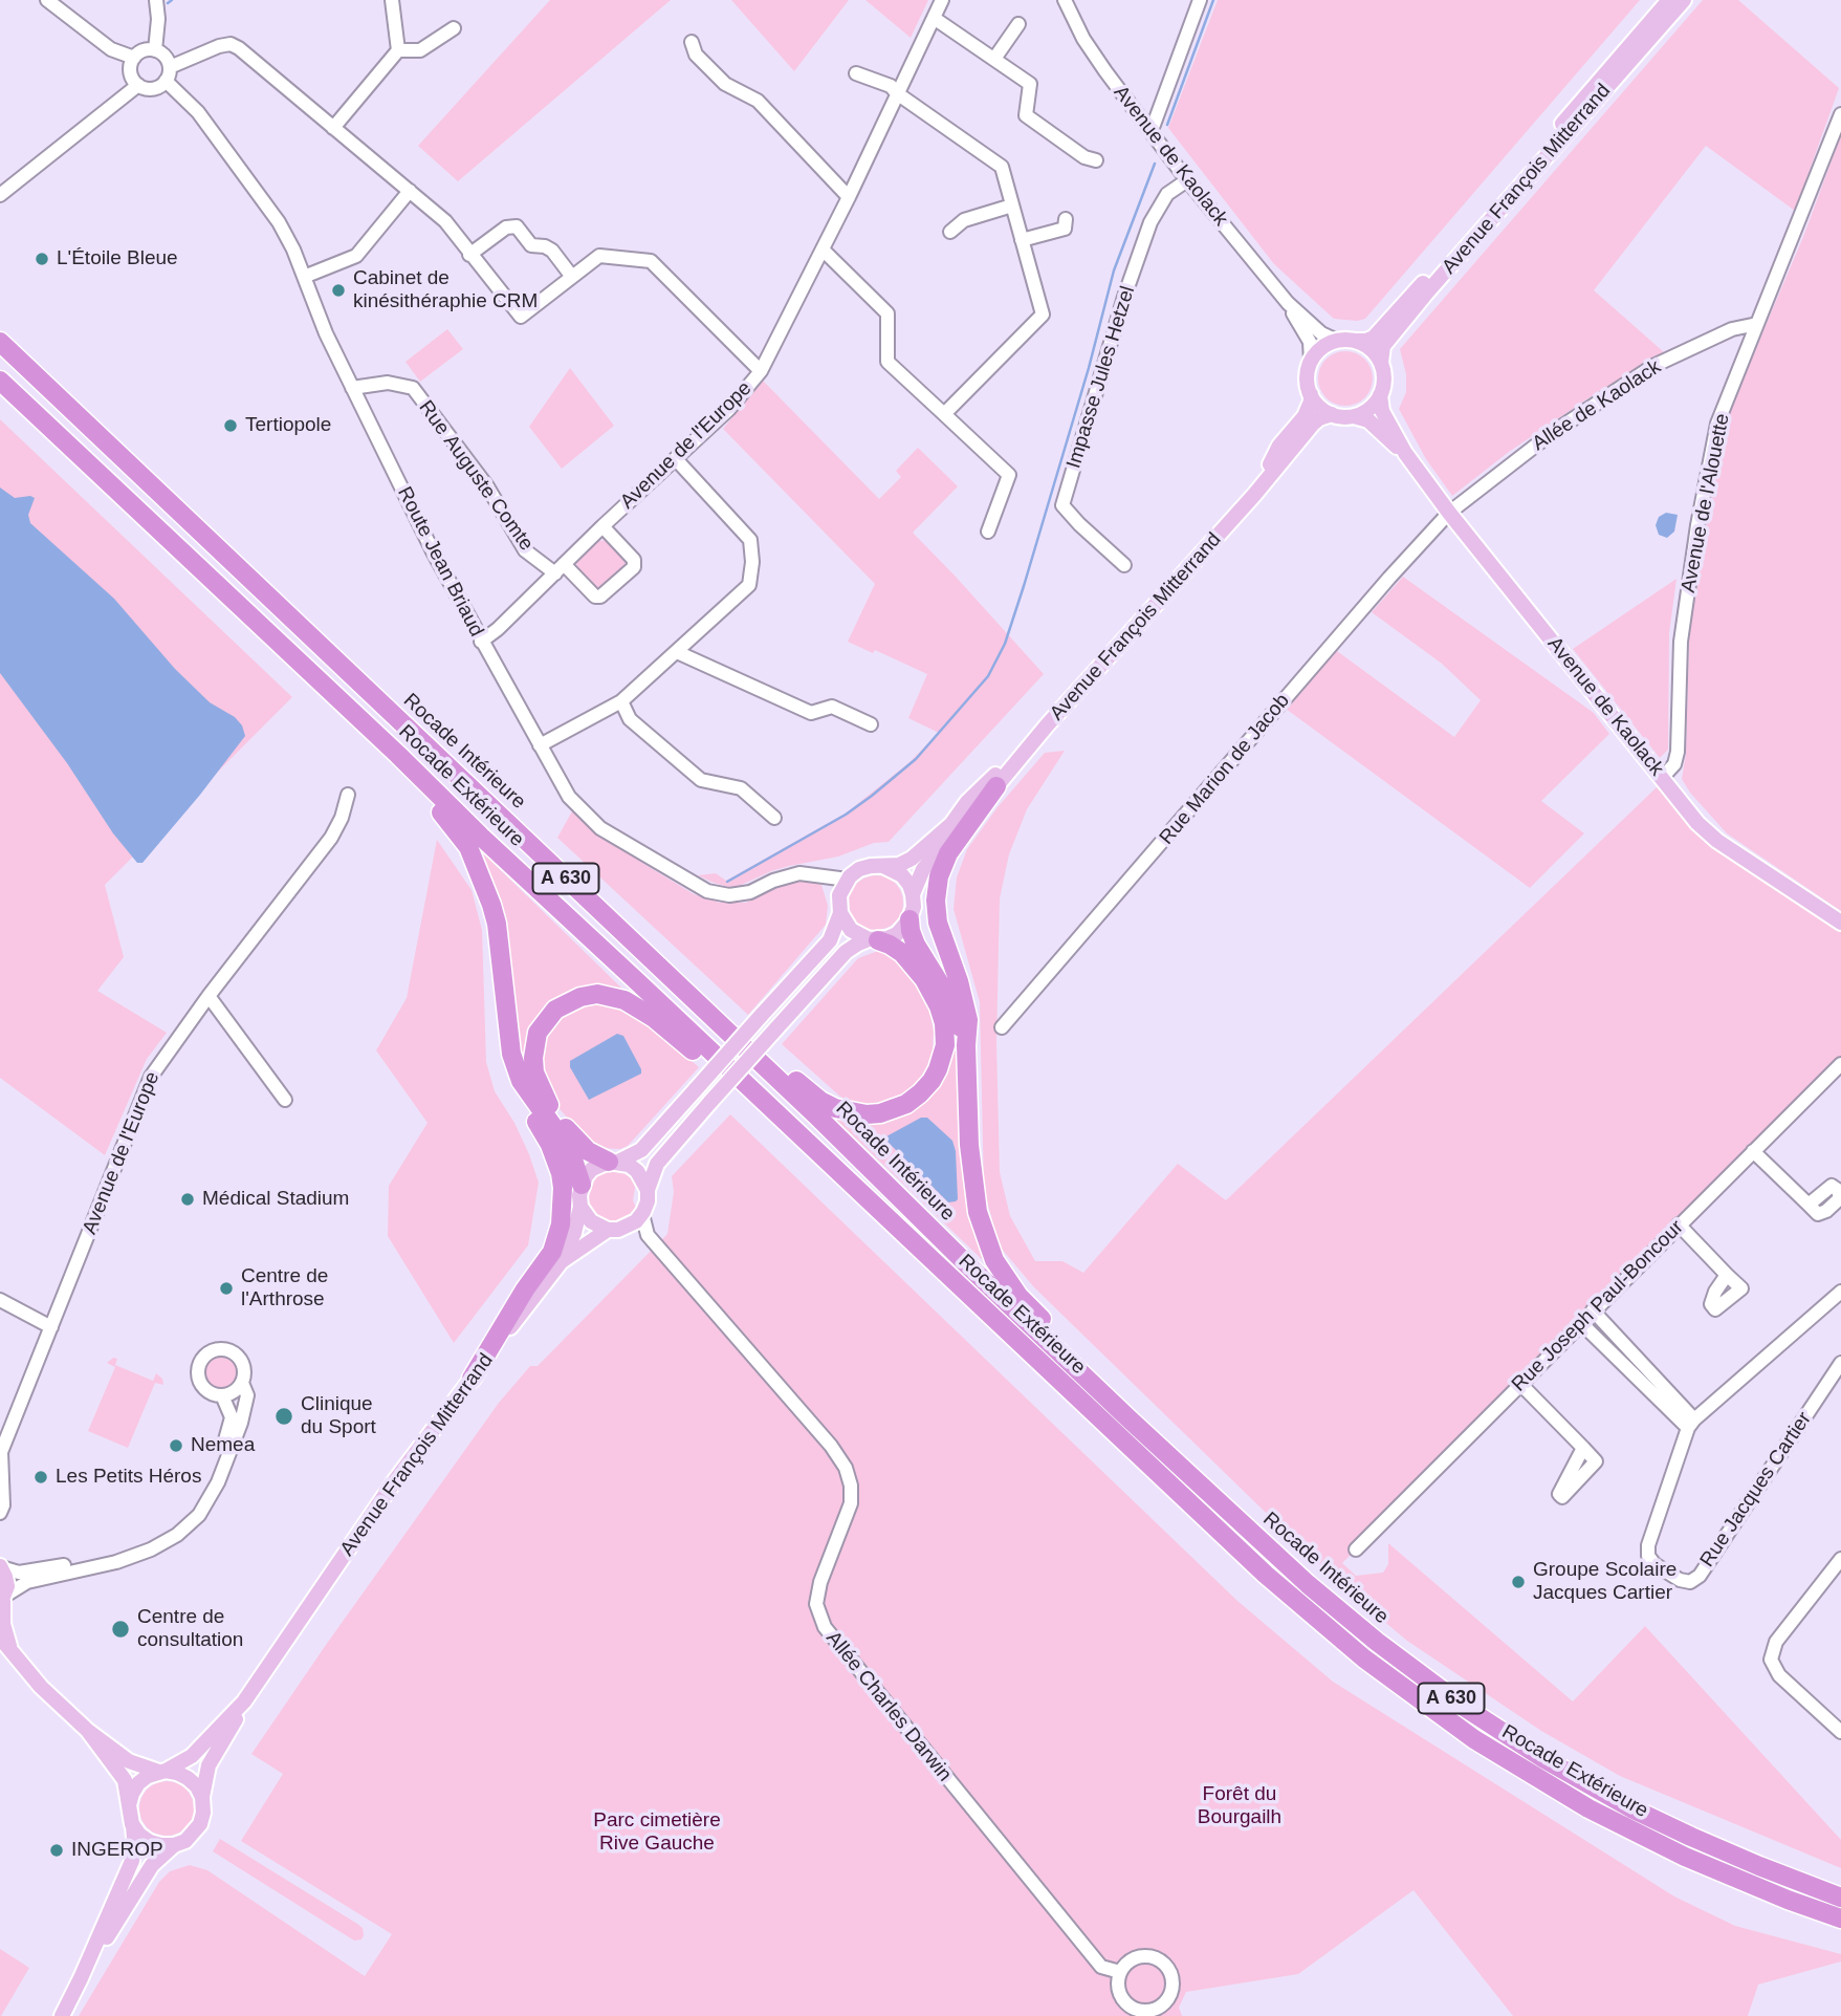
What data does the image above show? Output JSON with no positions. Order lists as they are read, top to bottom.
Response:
{
  "streets": {
    "highway": ["Rocade Intérieure", "Rocade Extérieure", "A 630"],
    "main road": ["Avenue de Kaolack", "Avenue François Mitterrand"],
    "street": [
      "Impasse Jules Hetzel",
      "Allée de Kaolack",
      "Avenue de l'Europe",
      "Rue Auguste Comte",
      "Avenue de l'Alouette",
      "Route Jean Briaud",
      "Rue Marion de Jacob",
      "Rue Joseph Paul-Boncour",
      "Rue Jacques Cartier",
      "Allée Charles Darwin"
    ]
  },
  "crossings": [
    ["Avenue de Kaolack", "Avenue François Mitterrand"],
    ["Avenue de Kaolack", "Impasse Jules Hetzel"],
    ["Avenue de Kaolack", "Allée de Kaolack"],
    ["Avenue de Kaolack", "Avenue de l'Alouette"],
    ["Avenue de Kaolack", "Rue Marion de Jacob"],
    ["Avenue François Mitterrand", "Route Jean Briaud"],
    ["Avenue François Mitterrand", "Allée Charles Darwin"],
    ["Allée de Kaolack", "Avenue de l'Alouette"],
    ["Allée de Kaolack", "Rue Marion de Jacob"],
    ["Avenue de l'Europe", "Rue Auguste Comte"],
    ["Avenue de l'Europe", "Route Jean Briaud"],
    ["Rue Auguste Comte", "Route Jean Briaud"]
  ],
  "parks": ["Forêt du Bourgailh", "Parc cimetière Rive Gauche"],
  "places": [
    "L'Étoile Bleue",
    "Cabinet de kinésithéraphie CRM",
    "Tertiopole",
    "Médical Stadium",
    "Centre de l'Arthrose",
    "Clinique du Sport",
    "Nemea",
    "Les Petits Héros",
    "Groupe Scolaire Jacques Cartier",
    "Centre de consultation",
    "INGEROP"
  ]
}
